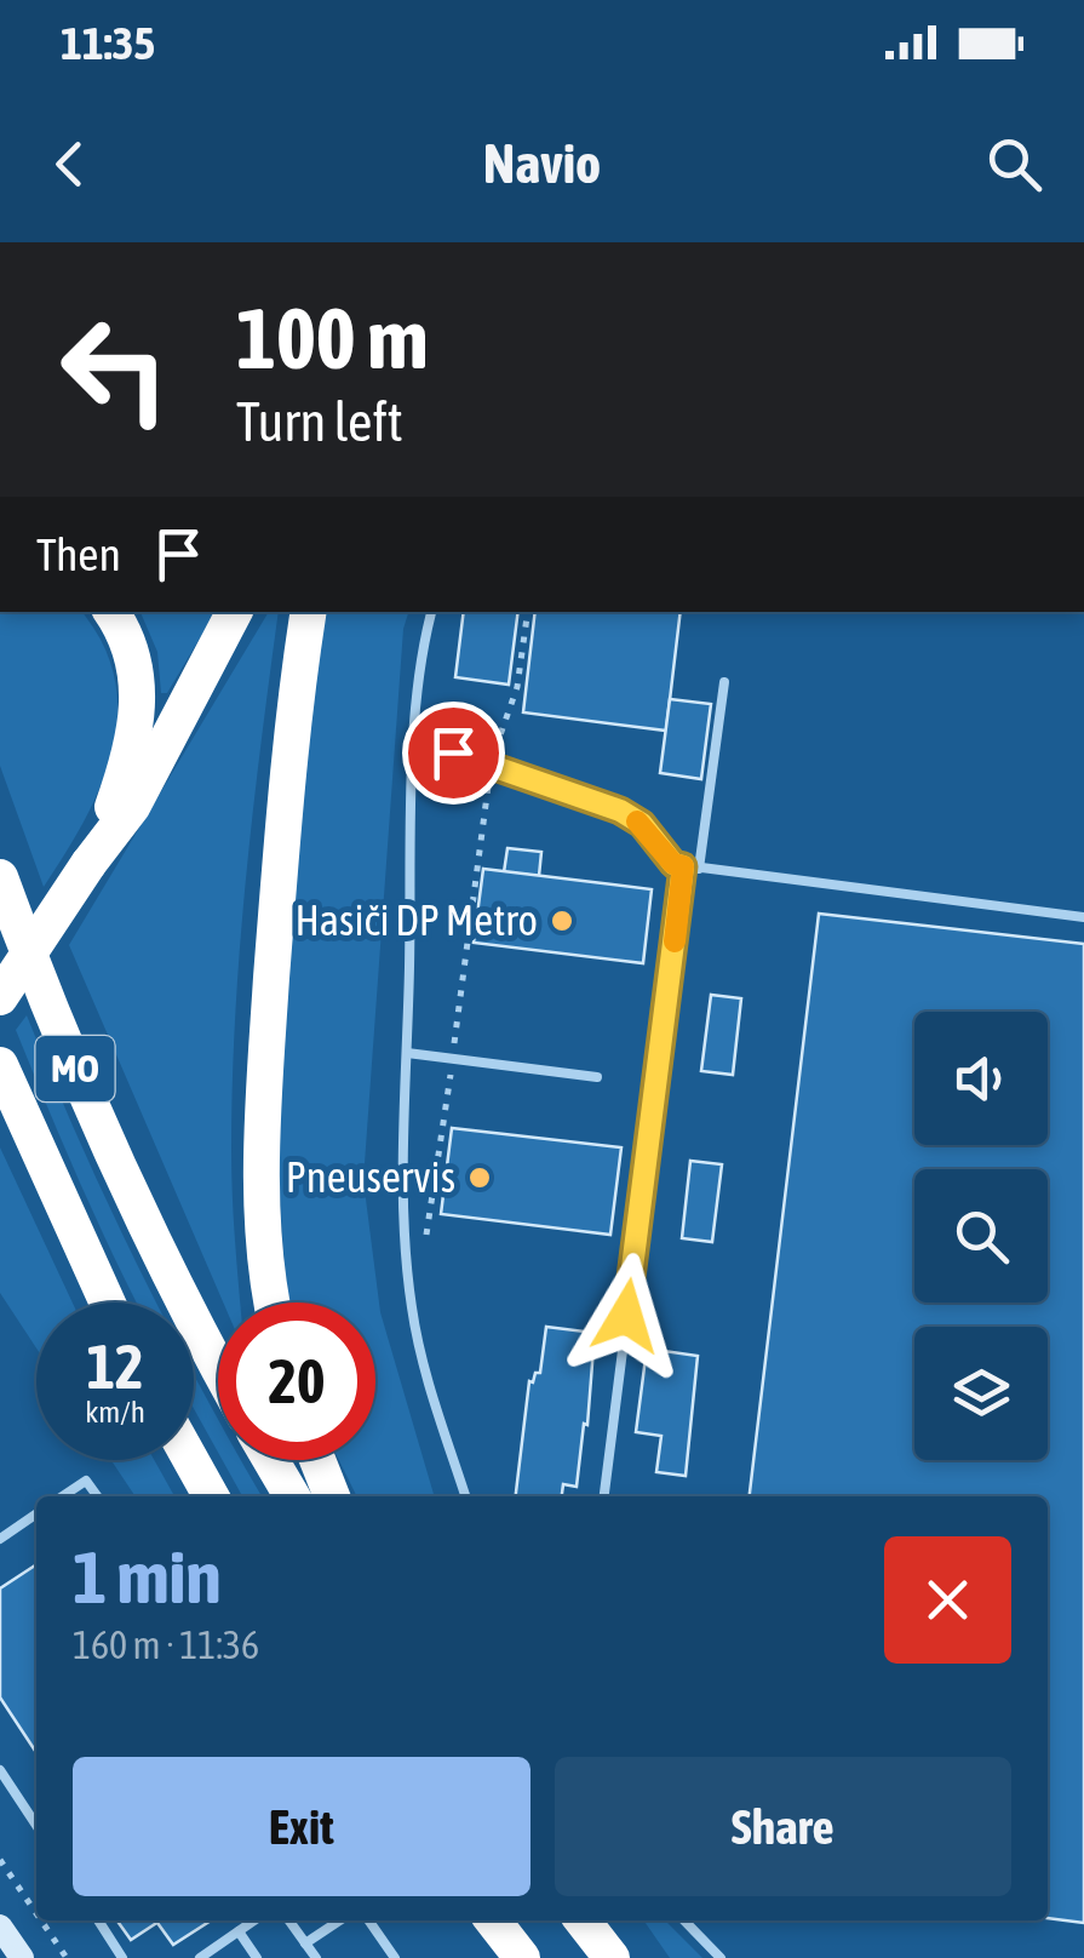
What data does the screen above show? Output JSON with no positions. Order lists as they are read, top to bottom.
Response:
{
  "streets": {
    "highway": ["MO"]
  },
  "places": ["Hasiči DP Metro", "Pneuservis"],
  "page": {
    "status": "11:35",
    "header": "Navio",
    "turn": ["100 m", "Turn left"],
    "then": "Then",
    "speed": "12 km/h",
    "limit": "20",
    "heading": ["1 min", "160 m · 11:36"],
    "buttons": ["Exit", "Share"]
  }
}
